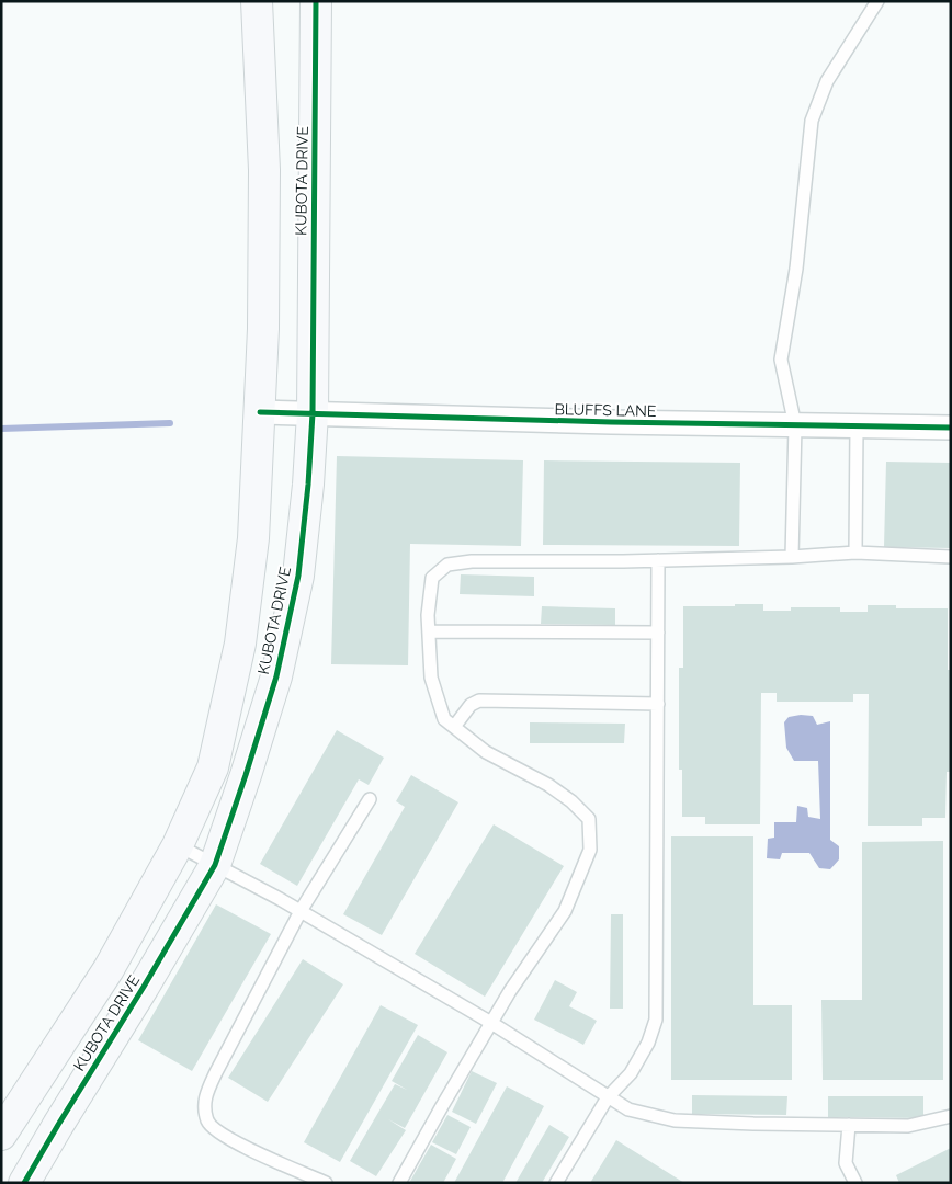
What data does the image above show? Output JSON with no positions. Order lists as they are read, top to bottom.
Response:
{
  "streets": {
    "street": ["KUBOTA DRIVE", "BLUFFS LANE"]
  },
  "crossings": [
    ["KUBOTA DRIVE", "BLUFFS LANE"]
  ]
}
